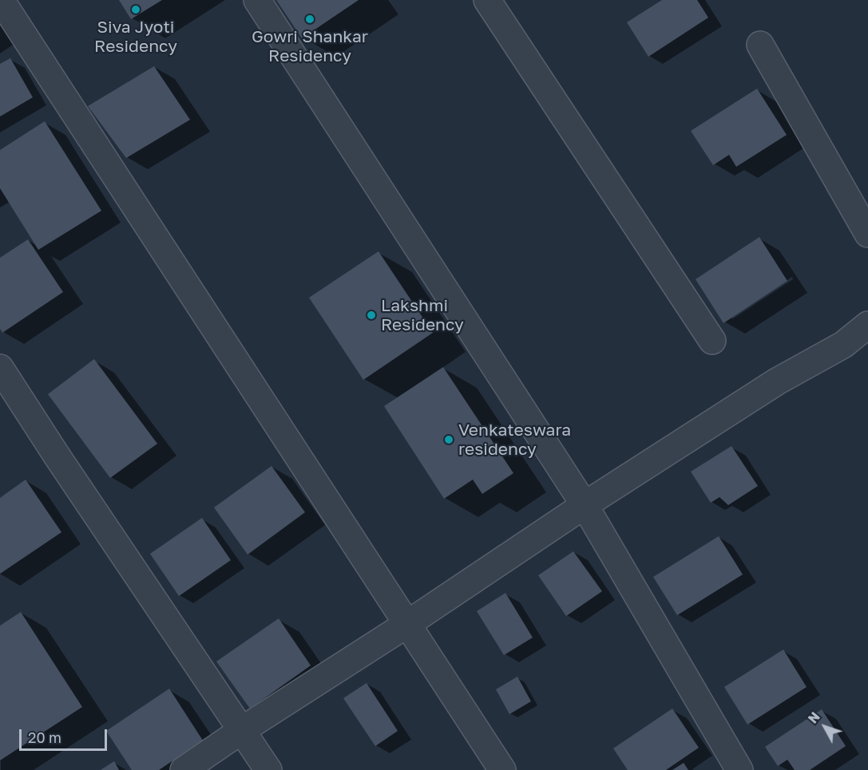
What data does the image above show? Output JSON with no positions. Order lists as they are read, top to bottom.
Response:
{
  "places": [
    "Siva Jyoti Residency",
    "Gowri Shankar Residency",
    "Lakshmi Residency",
    "Venkateswara residency"
  ],
  "scale_bar": "20 m",
  "north": "top left"
}
